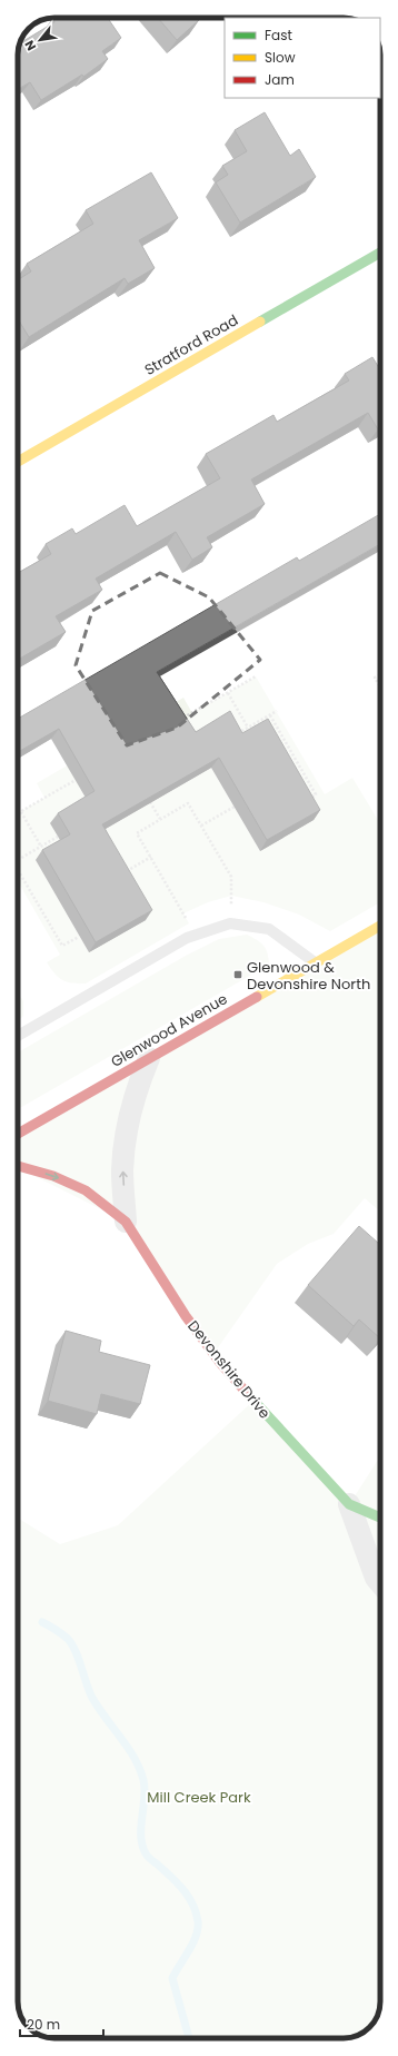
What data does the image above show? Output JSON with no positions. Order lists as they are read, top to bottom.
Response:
{
  "streets": {
    "street": ["Stratford Road", "Glenwood Avenue", "Devonshire Drive"]
  },
  "crossings": [
    ["Glenwood Avenue", "Devonshire Drive"]
  ],
  "parks": ["Mill Creek Park"],
  "places": {
    "transit": ["Glenwood & Devonshire North"]
  },
  "legend": ["Fast", "Slow", "Jam"],
  "scale_bar": "20 m",
  "north": "bottom left"
}
